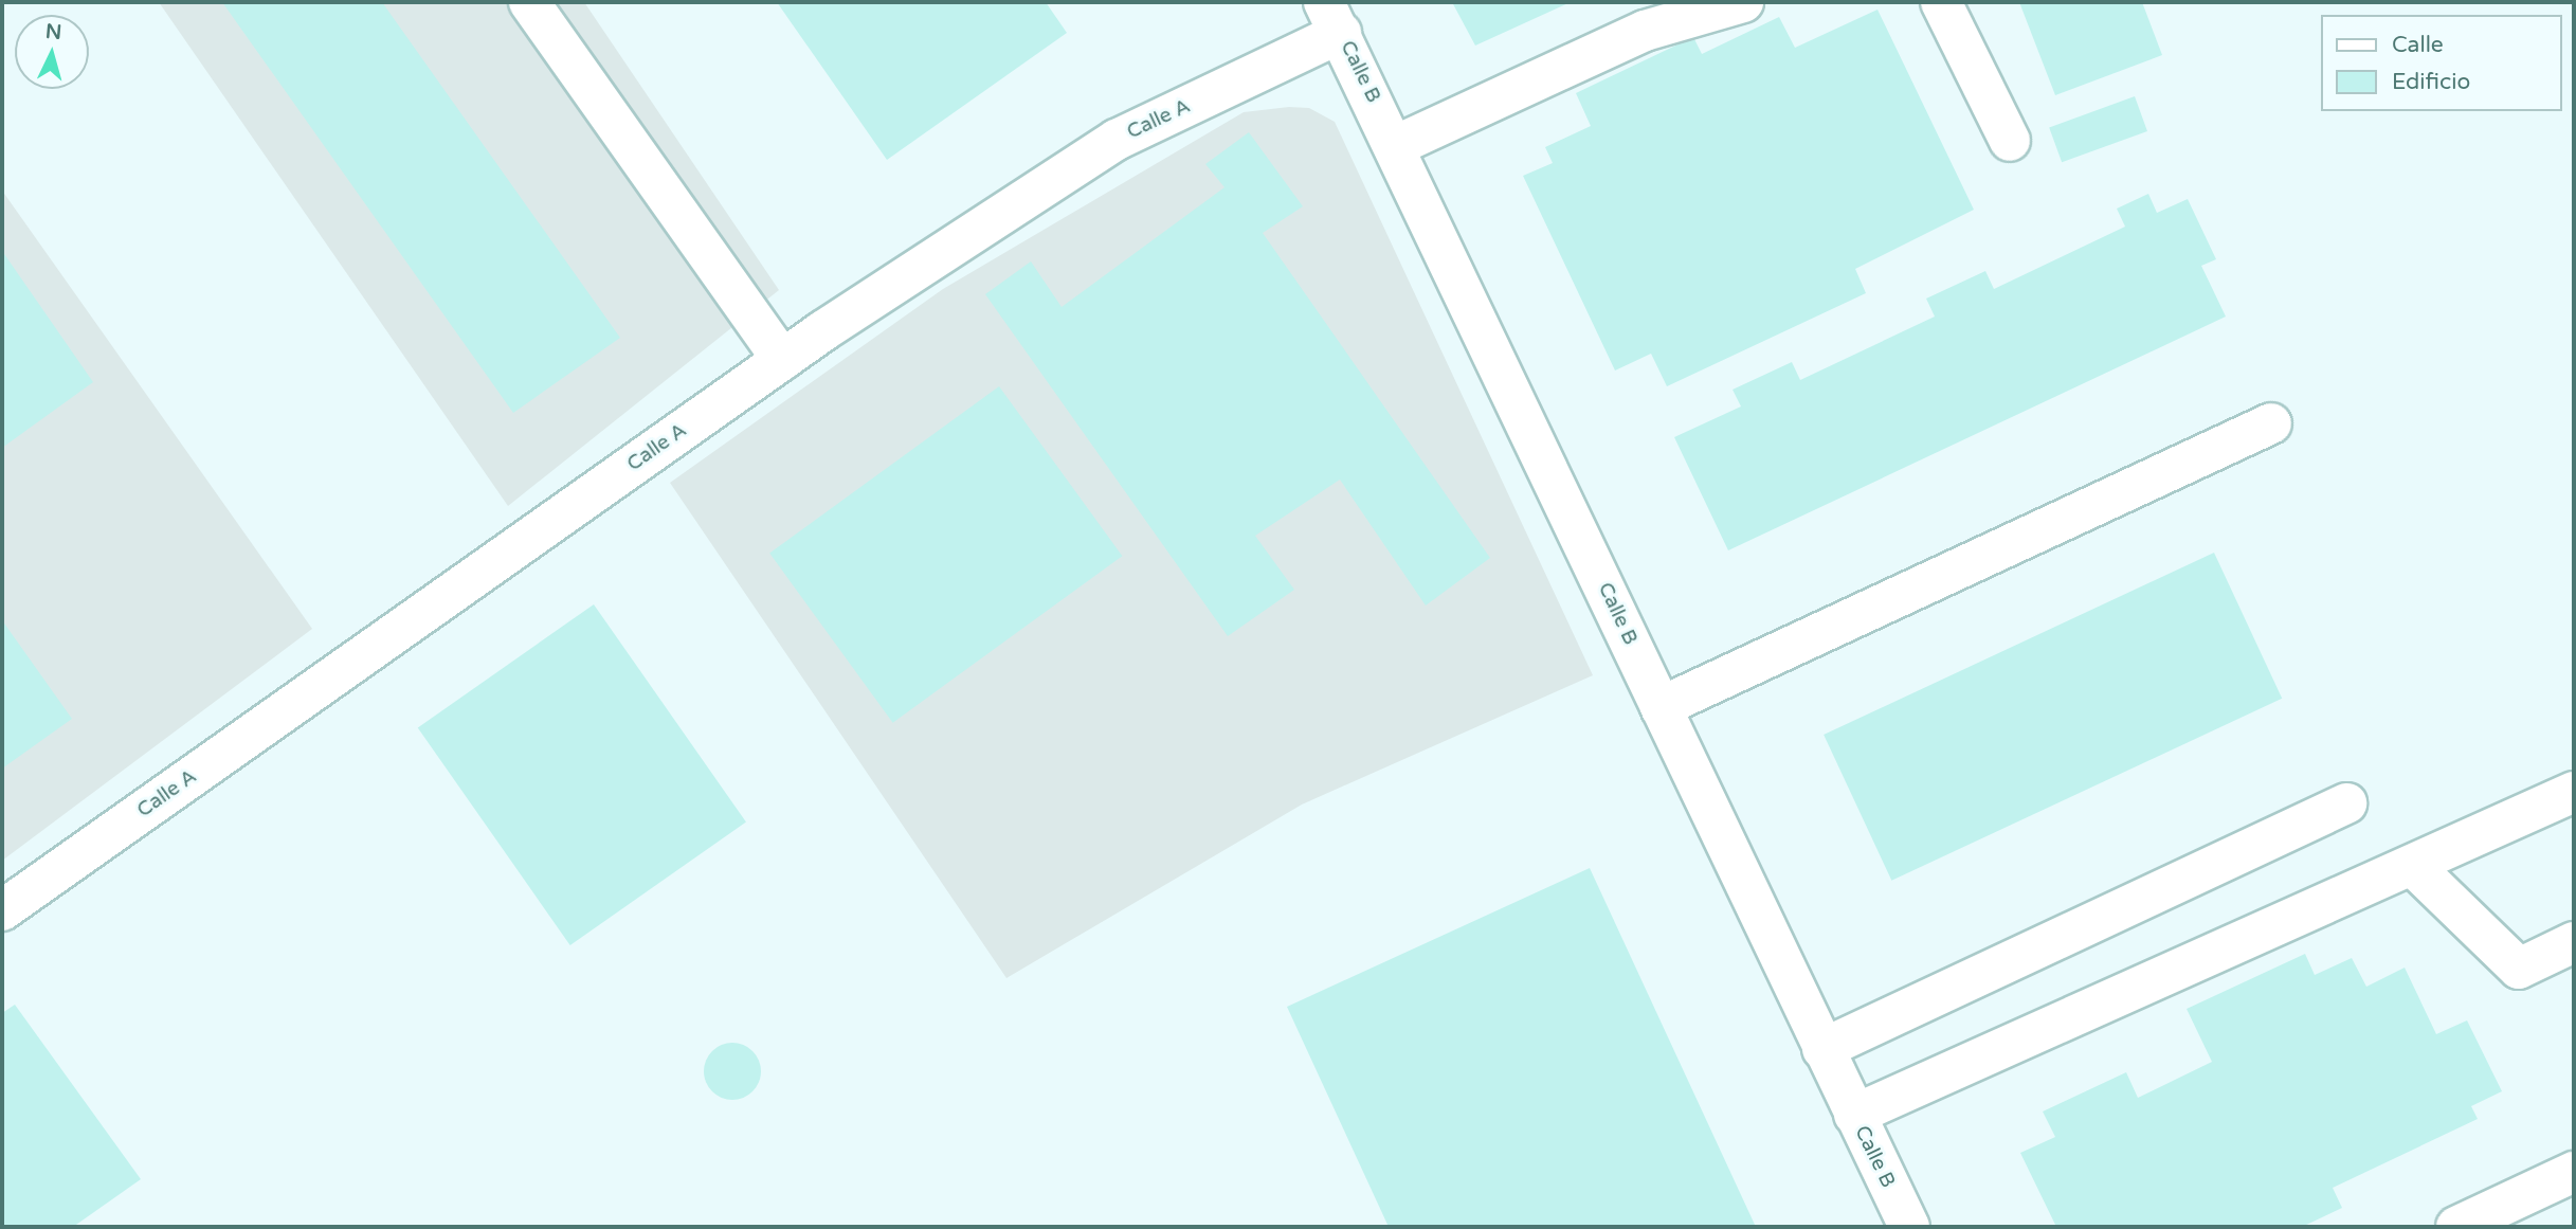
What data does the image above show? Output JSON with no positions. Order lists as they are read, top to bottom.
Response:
{
  "streets": {
    "street": ["Calle B", "Calle A"]
  },
  "crossings": [
    ["Calle B", "Calle A"]
  ],
  "legend": ["Calle", "Edificio"],
  "north": "top"
}
